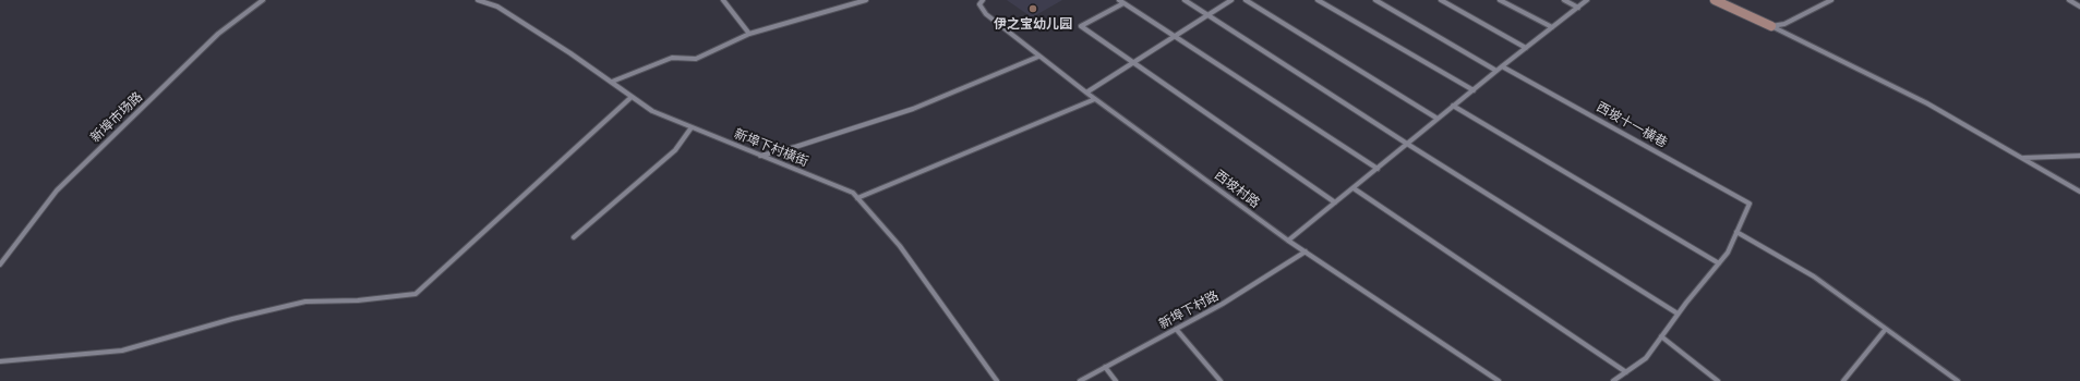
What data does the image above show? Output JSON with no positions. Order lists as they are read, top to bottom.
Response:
{
  "streets": {
    "street": [
      "新埠市场路",
      "西坡十一横巷",
      "新埠下村横街",
      "西坡村路",
      "新埠下村路"
    ]
  },
  "crossings": [
    ["西坡村路", "新埠下村路"]
  ],
  "places": ["伊之宝幼儿园"]
}
